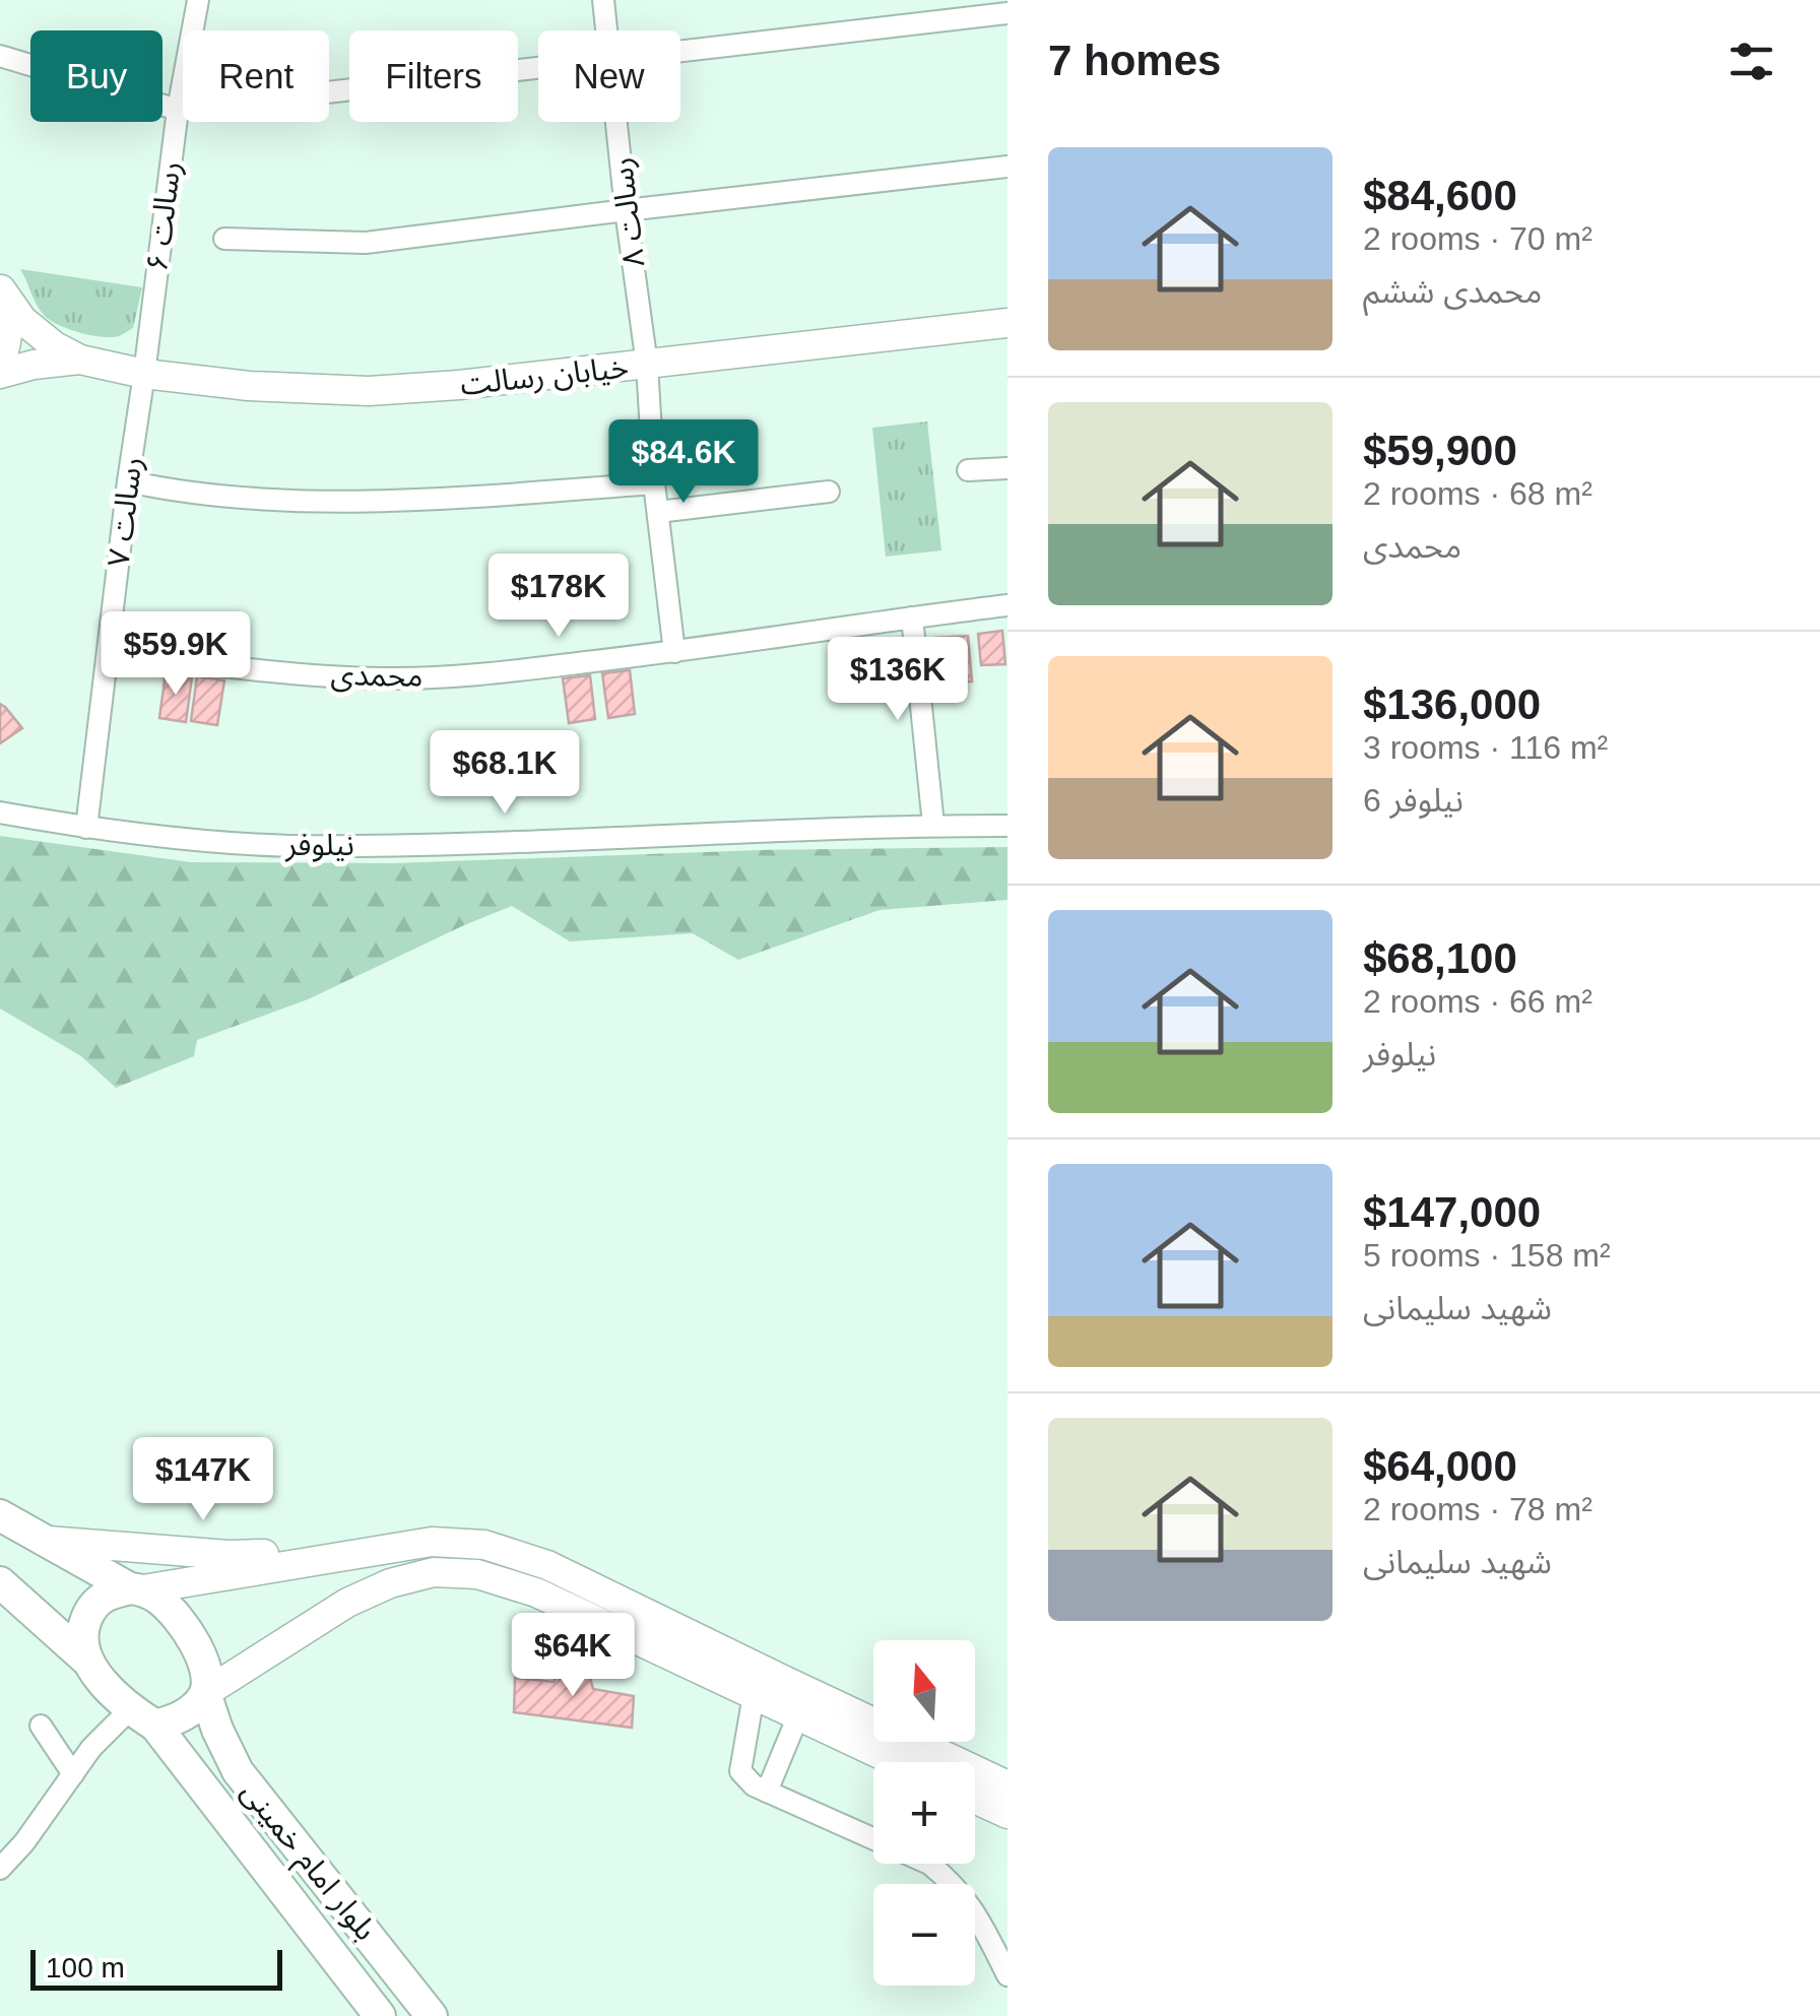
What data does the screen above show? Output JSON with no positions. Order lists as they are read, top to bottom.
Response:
{
  "streets": {
    "highway": ["بلوار امام خمینی"],
    "main road": ["خیابان رسالت"],
    "street": [
      "۸ رسالت",
      "رسالت ۶",
      "رسالت ۷",
      "محمدی",
      "نیلوفر"
    ]
  },
  "crossings": [
    ["۸ رسالت", "خیابان رسالت"],
    ["۸ رسالت", "محمدی"],
    ["رسالت ۶", "خیابان رسالت"],
    ["رسالت ۶", "رسالت ۷"],
    ["خیابان رسالت", "رسالت ۷"],
    ["رسالت ۷", "محمدی"],
    ["رسالت ۷", "نیلوفر"]
  ],
  "scale_bar": "100 m",
  "north": "top",
  "page": {
    "heading": "7 homes",
    "chip": [
      "Buy",
      "Rent",
      "Filters",
      "New"
    ],
    "list": [
      {
        "name": "$84,600",
        "note": "2 rooms · 70 m² · محمدی ششم"
      },
      {
        "name": "$59,900",
        "note": "2 rooms · 68 m² · محمدی"
      },
      {
        "name": "$136,000",
        "note": "3 rooms · 116 m² · نیلوفر 6"
      },
      {
        "name": "$68,100",
        "note": "2 rooms · 66 m² · نیلوفر"
      },
      {
        "name": "$147,000",
        "note": "5 rooms · 158 m² · شهید سلیمانی"
      },
      {
        "name": "$64,000",
        "note": "2 rooms · 78 m² · شهید سلیمانی"
      }
    ],
    "price": [
      "$84.6K",
      "$178K",
      "$59.9K",
      "$136K",
      "$68.1K",
      "$147K",
      "$64K"
    ],
    "map_buttons": ["+", "−"],
    "scale": "100 m"
  }
}
